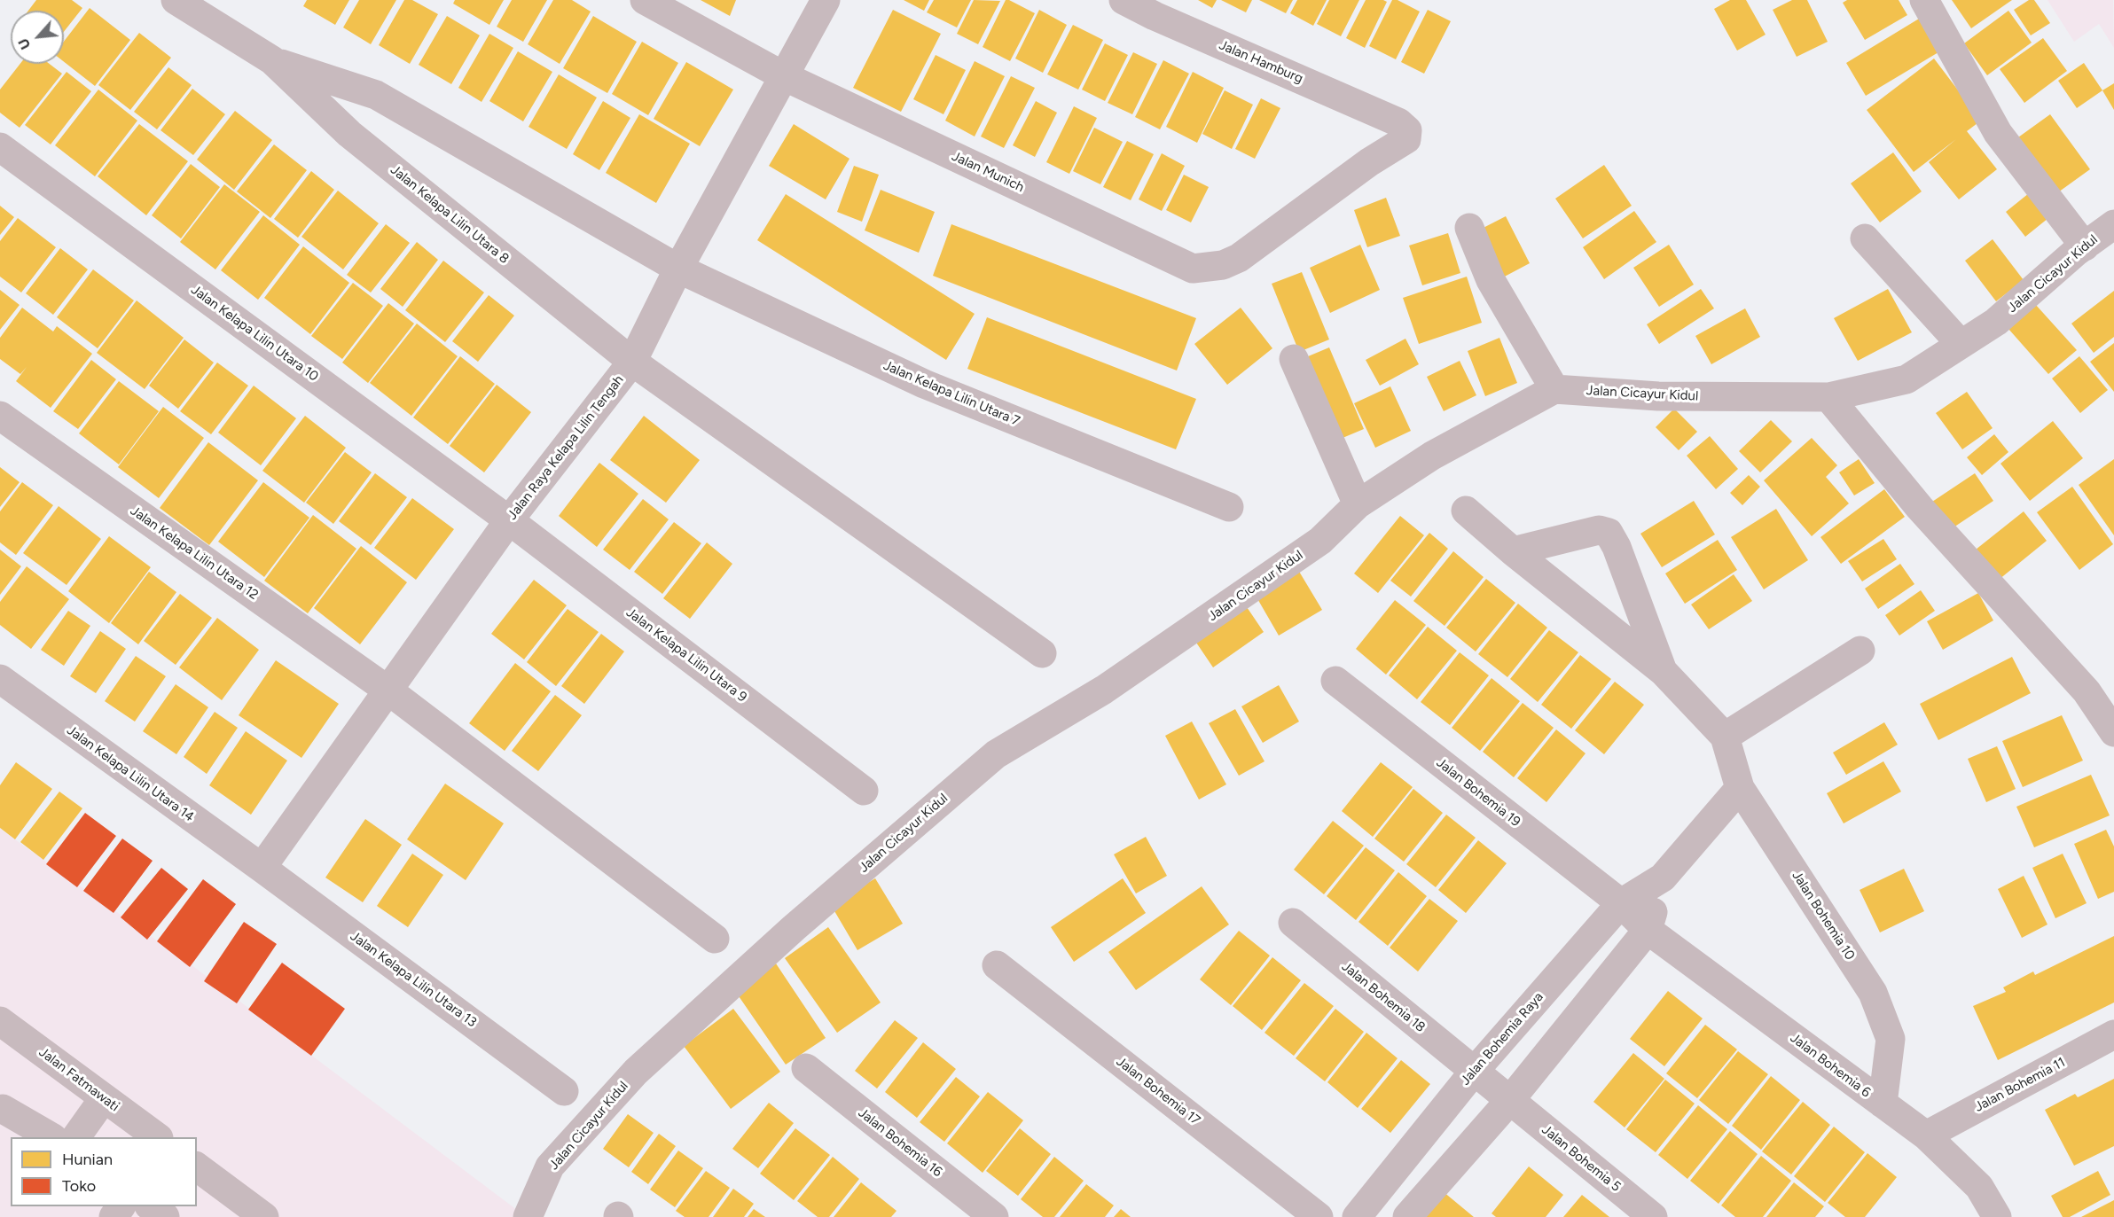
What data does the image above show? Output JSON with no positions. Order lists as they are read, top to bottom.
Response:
{
  "streets": {
    "street": [
      "Jalan Hamburg",
      "Jalan Munich",
      "Jalan Kelapa Lilin Utara 8",
      "Jalan Cicayur Kidul",
      "Jalan Kelapa Lilin Utara 10",
      "Jalan Kelapa Lilin Utara 7",
      "Jalan Raya Kelapa Lilin Tengah",
      "Jalan Kelapa Lilin Utara 12",
      "Jalan Kelapa Lilin Utara 9",
      "Jalan Kelapa Lilin Utara 14",
      "Jalan Bohemia 19",
      "Jalan Bohemia 10",
      "Jalan Kelapa Lilin Utara 13",
      "Jalan Bohemia 18",
      "Jalan Bohemia Raya",
      "Jalan Bohemia 6",
      "Jalan Fatmawati",
      "Jalan Bohemia 11",
      "Jalan Bohemia 17",
      "Jalan Bohemia 16",
      "Jalan Bohemia 5"
    ]
  },
  "crossings": [
    ["Jalan Hamburg", "Jalan Munich"],
    ["Jalan Munich", "Jalan Raya Kelapa Lilin Tengah"],
    ["Jalan Kelapa Lilin Utara 8", "Jalan Kelapa Lilin Utara 7"],
    ["Jalan Kelapa Lilin Utara 8", "Jalan Raya Kelapa Lilin Tengah"],
    ["Jalan Kelapa Lilin Utara 10", "Jalan Raya Kelapa Lilin Tengah"],
    ["Jalan Kelapa Lilin Utara 10", "Jalan Kelapa Lilin Utara 9"],
    ["Jalan Kelapa Lilin Utara 7", "Jalan Raya Kelapa Lilin Tengah"],
    ["Jalan Raya Kelapa Lilin Tengah", "Jalan Kelapa Lilin Utara 12"],
    ["Jalan Raya Kelapa Lilin Tengah", "Jalan Kelapa Lilin Utara 9"],
    ["Jalan Raya Kelapa Lilin Tengah", "Jalan Kelapa Lilin Utara 14"],
    ["Jalan Raya Kelapa Lilin Tengah", "Jalan Kelapa Lilin Utara 13"],
    ["Jalan Kelapa Lilin Utara 14", "Jalan Kelapa Lilin Utara 13"],
    ["Jalan Bohemia 19", "Jalan Bohemia Raya"],
    ["Jalan Bohemia 19", "Jalan Bohemia 6"],
    ["Jalan Bohemia 10", "Jalan Bohemia Raya"],
    ["Jalan Bohemia 10", "Jalan Bohemia 6"],
    ["Jalan Bohemia 18", "Jalan Bohemia Raya"],
    ["Jalan Bohemia 18", "Jalan Bohemia 5"],
    ["Jalan Bohemia Raya", "Jalan Bohemia 6"],
    ["Jalan Bohemia Raya", "Jalan Bohemia 5"],
    ["Jalan Bohemia 6", "Jalan Bohemia 11"]
  ],
  "legend": ["Hunian", "Toko"],
  "north": "bottom left"
}
